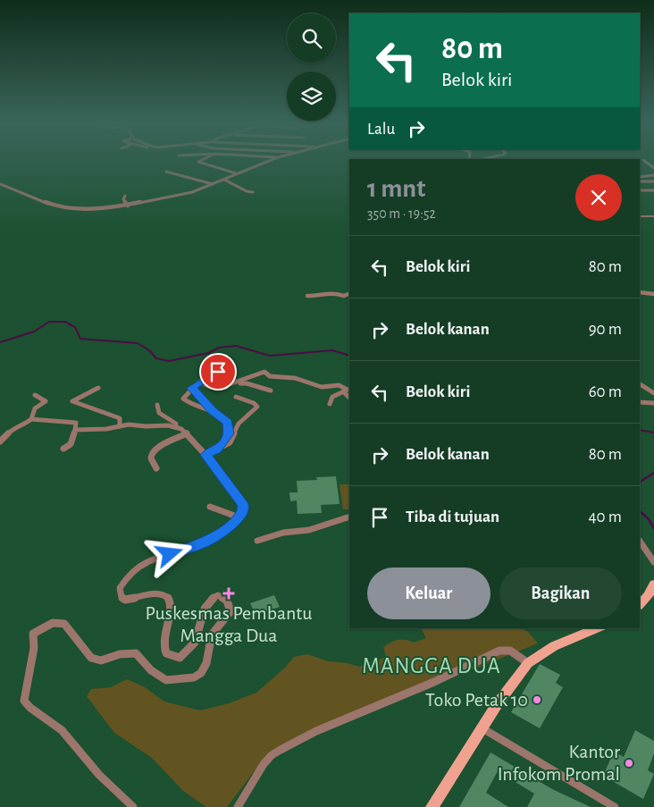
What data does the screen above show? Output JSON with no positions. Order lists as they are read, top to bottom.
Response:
{
  "districts": ["MANGGA DUA"],
  "places": {
    "health": ["Puskesmas Pembantu Mangga Dua"],
    "other": ["Toko Petak 10", "Kantor Infokom Promal"]
  },
  "page": {
    "turn": ["80 m", "Belok kiri"],
    "then": "Lalu",
    "heading": ["1 mnt", "350 m · 19:52"],
    "list": [
      {
        "name": "Belok kiri",
        "value": "80 m"
      },
      {
        "name": "Belok kanan",
        "value": "90 m"
      },
      {
        "name": "Belok kiri",
        "value": "60 m"
      },
      {
        "name": "Belok kanan",
        "value": "80 m"
      },
      {
        "name": "Tiba di tujuan",
        "value": "40 m"
      }
    ],
    "buttons": ["Keluar", "Bagikan"]
  }
}
